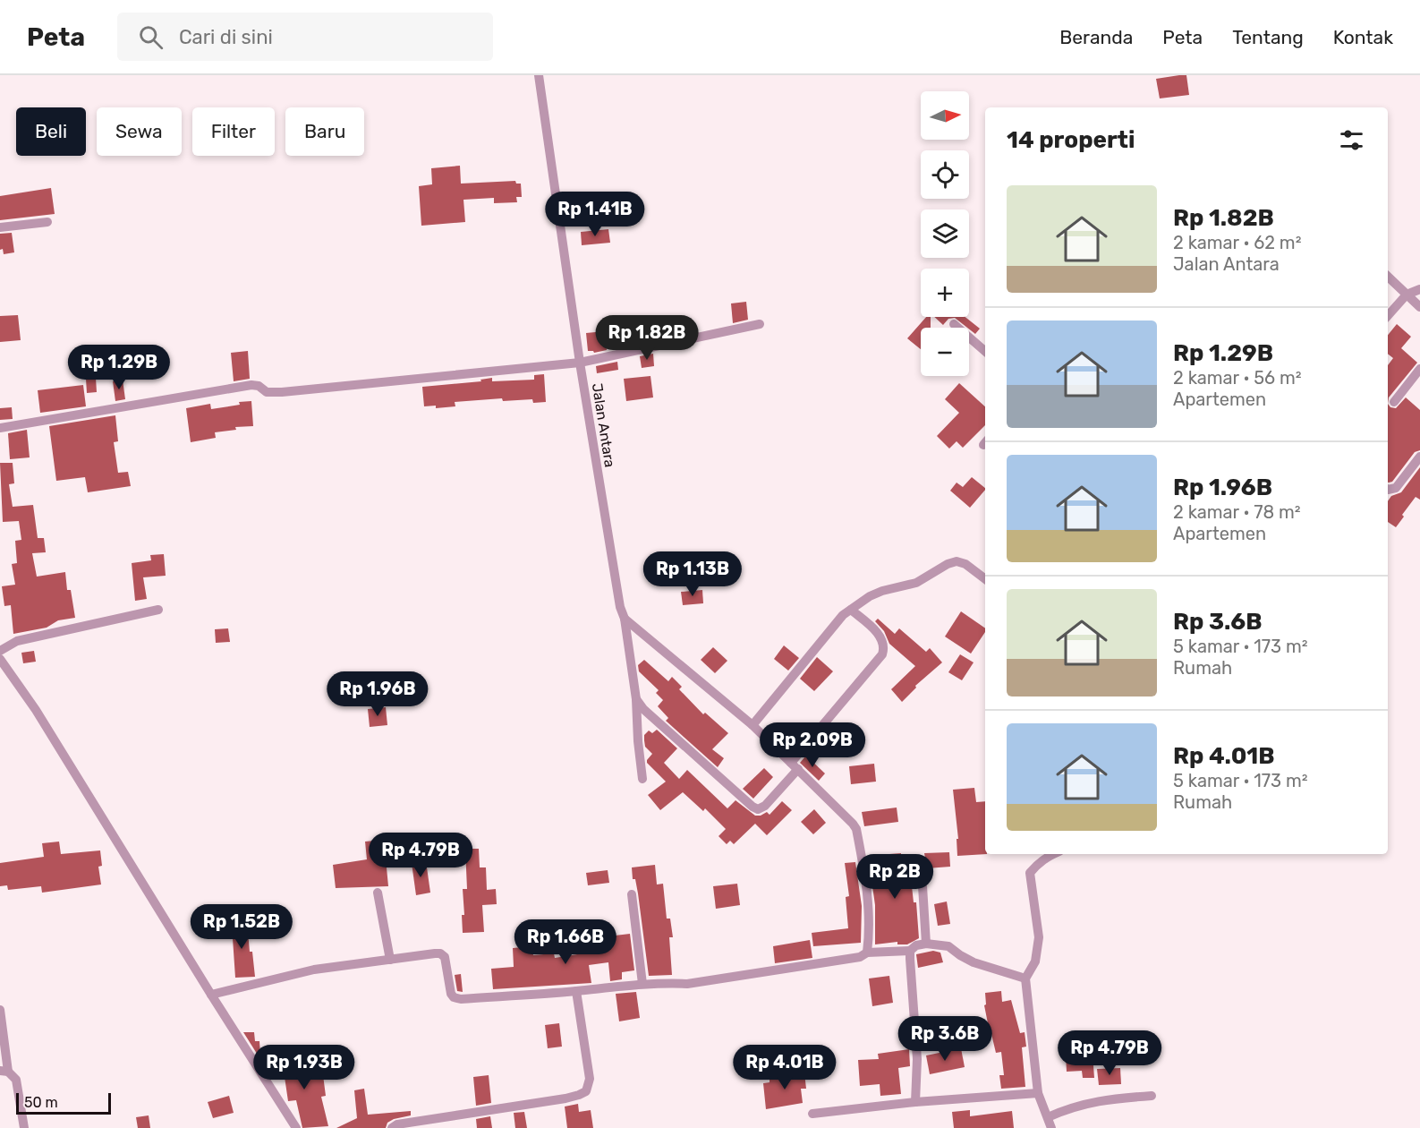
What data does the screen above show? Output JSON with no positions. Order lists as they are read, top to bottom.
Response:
{
  "streets": {
    "street": ["Jalan Antara"]
  },
  "scale_bar": "50 m",
  "north": "right",
  "page": {
    "header": "Peta",
    "search": "Cari di sini",
    "nav": [
      "Beranda",
      "Peta",
      "Tentang",
      "Kontak"
    ],
    "map_buttons": ["+", "−"],
    "chip": [
      "Beli",
      "Sewa",
      "Filter",
      "Baru"
    ],
    "heading": "14 properti",
    "list": [
      {
        "name": "Rp 1.82B",
        "note": "2 kamar · 62 m² · Jalan Antara"
      },
      {
        "name": "Rp 1.29B",
        "note": "2 kamar · 56 m² · Apartemen"
      },
      {
        "name": "Rp 1.96B",
        "note": "2 kamar · 78 m² · Apartemen"
      },
      {
        "name": "Rp 3.6B",
        "note": "5 kamar · 173 m² · Rumah"
      },
      {
        "name": "Rp 4.01B",
        "note": "5 kamar · 173 m² · Rumah"
      }
    ],
    "price": [
      "Rp 1.41B",
      "Rp 1.82B",
      "Rp 1.29B",
      "Rp 1.13B",
      "Rp 1.96B",
      "Rp 2.09B",
      "Rp 4.79B",
      "Rp 2B",
      "Rp 1.52B",
      "Rp 1.66B",
      "Rp 3.6B",
      "Rp 4.79B",
      "Rp 1.93B",
      "Rp 4.01B"
    ],
    "scale": "50 m"
  }
}
